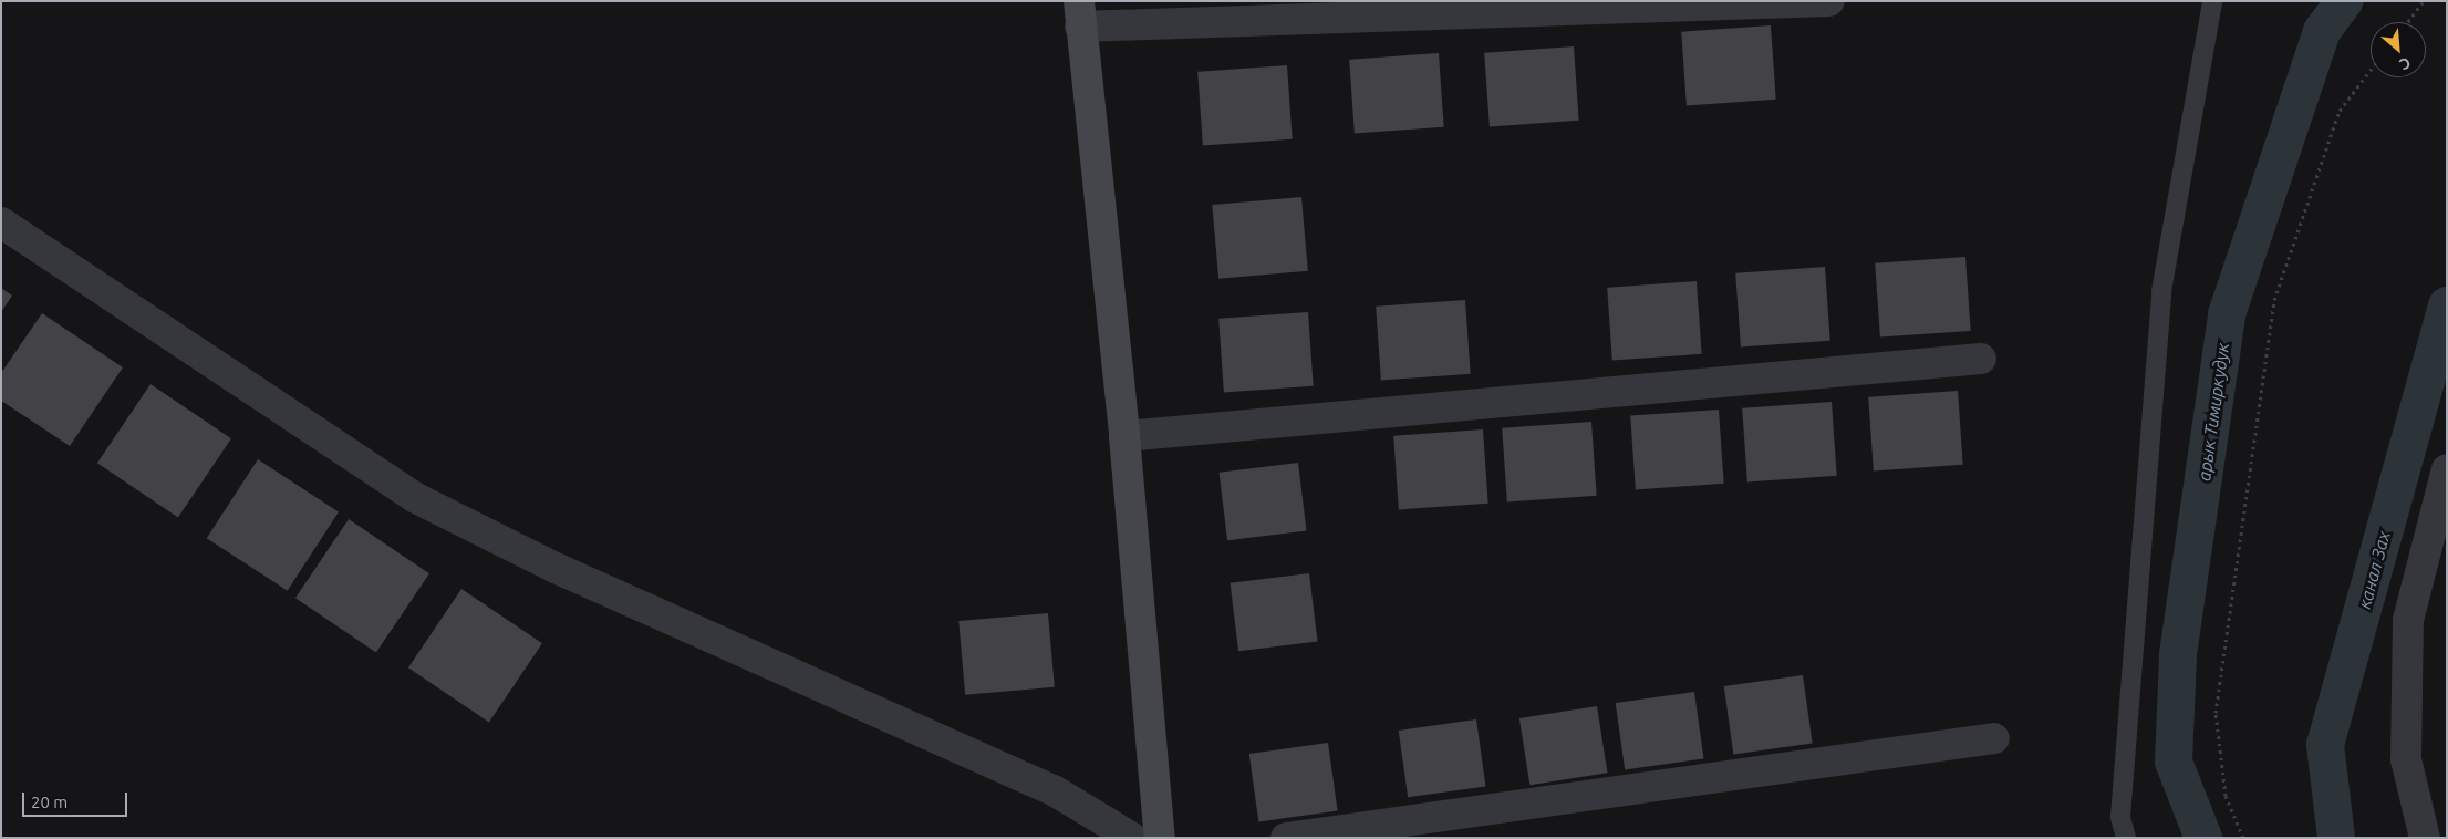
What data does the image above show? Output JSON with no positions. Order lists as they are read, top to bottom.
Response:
{
  "water": ["арык Тимиркудук", "канал Зах"],
  "scale_bar": "20 m",
  "north": "bottom right"
}
